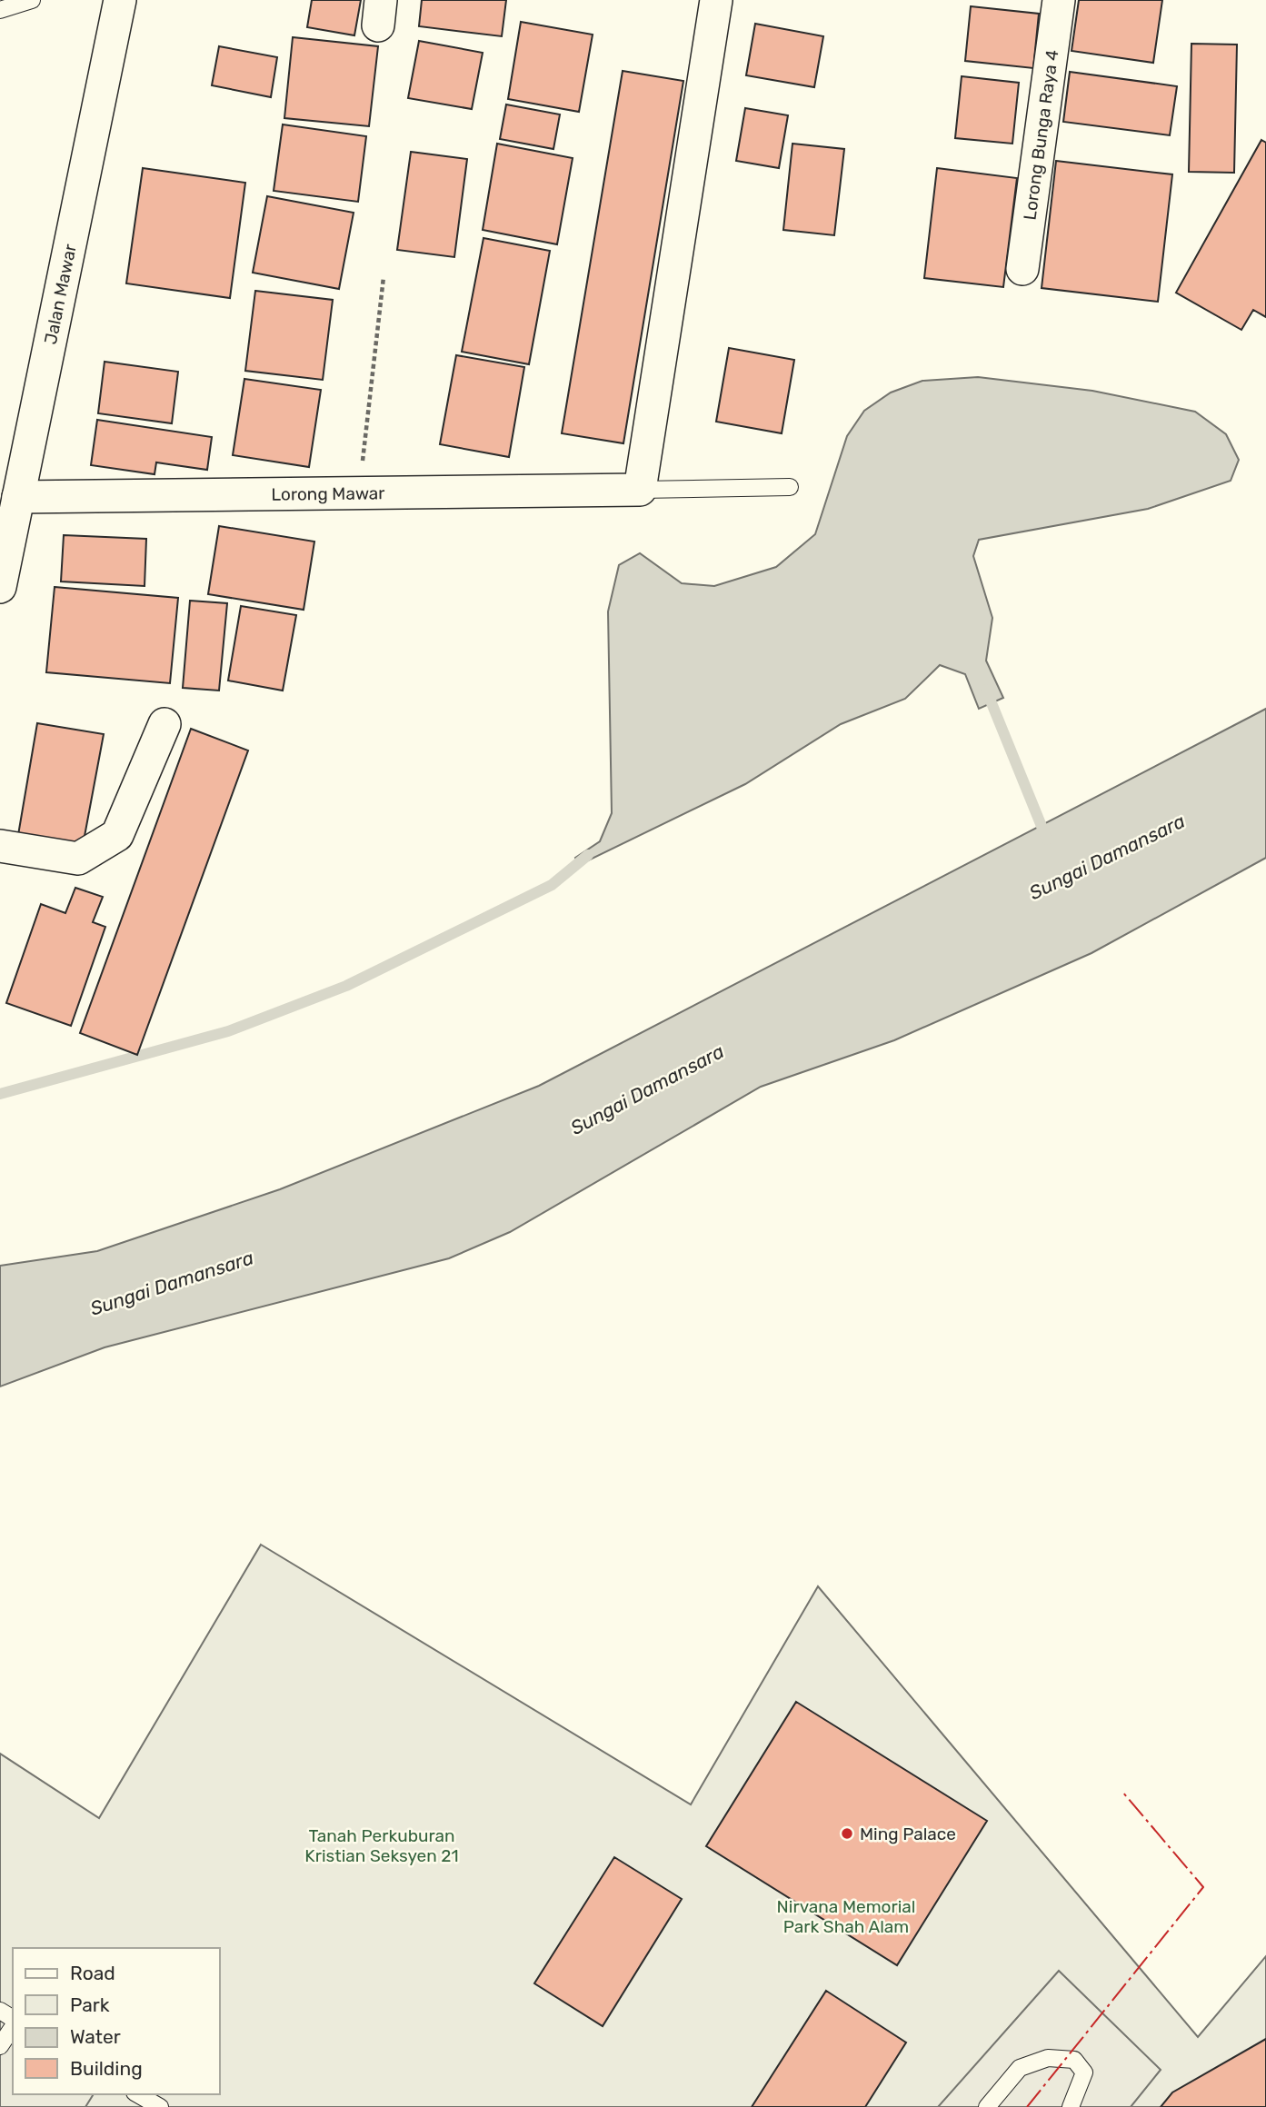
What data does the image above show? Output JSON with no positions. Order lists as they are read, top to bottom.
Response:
{
  "streets": {
    "street": ["Lorong Bunga Raya 4", "Jalan Mawar", "Lorong Mawar"]
  },
  "crossings": [
    ["Jalan Mawar", "Lorong Mawar"]
  ],
  "water": ["Sungai Damansara"],
  "parks": ["Tanah Perkuburan Kristian Seksyen 21", "Nirvana Memorial Park Shah Alam"],
  "places": ["Ming Palace"],
  "legend": [
    "Road",
    "Park",
    "Water",
    "Building"
  ]
}
